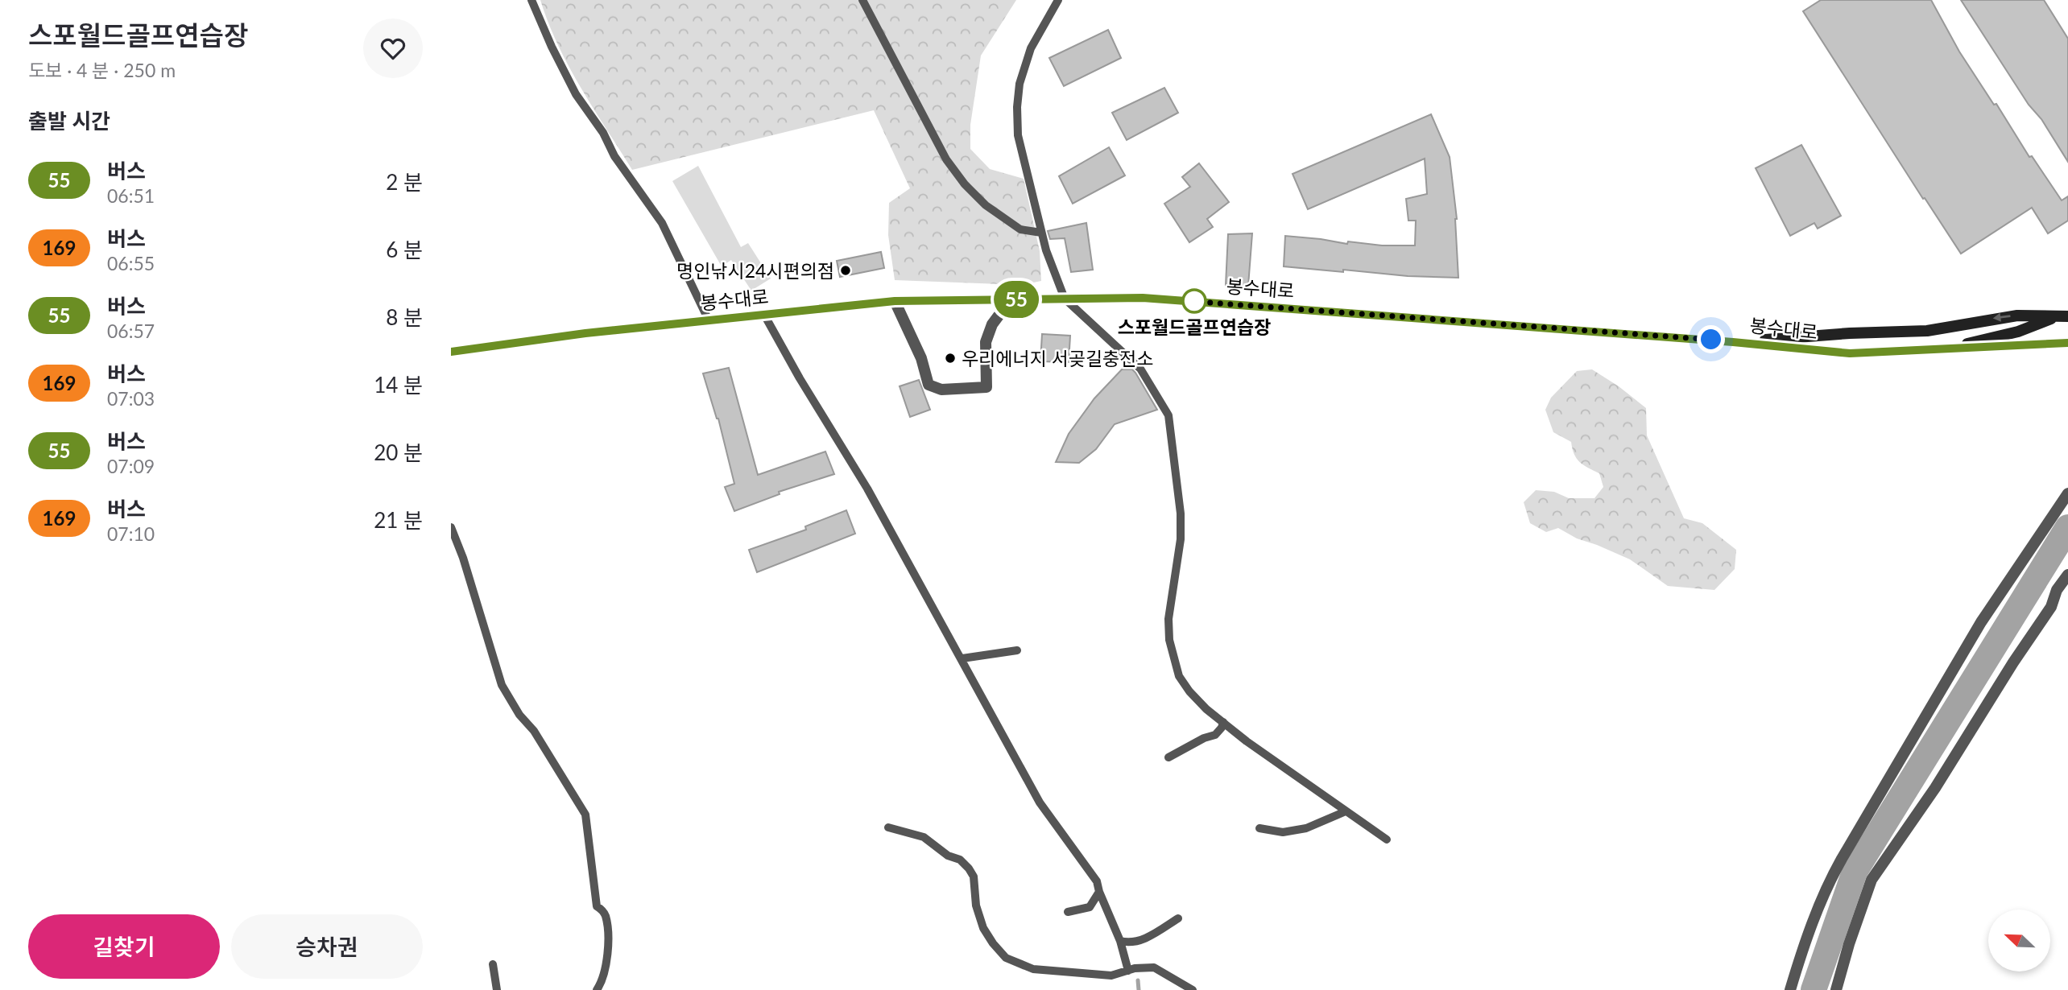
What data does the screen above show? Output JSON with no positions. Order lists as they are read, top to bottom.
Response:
{
  "streets": {
    "main road": ["봉수대로"]
  },
  "places": ["명인낚시24시편의점", "스포월드골프연습장", "우리에너지 서곶길충전소"],
  "lines": ["bus line 55"],
  "north": "top left",
  "page": {
    "heading": [
      ["스포월드골프연습장", "도보 · 4 분 · 250 m"],
      "출발 시간"
    ],
    "on_map": "55",
    "list": [
      {
        "mark": "55",
        "name": "버스",
        "note": "06:51",
        "value": "2 분"
      },
      {
        "mark": "169",
        "name": "버스",
        "note": "06:55",
        "value": "6 분"
      },
      {
        "mark": "55",
        "name": "버스",
        "note": "06:57",
        "value": "8 분"
      },
      {
        "mark": "169",
        "name": "버스",
        "note": "07:03",
        "value": "14 분"
      },
      {
        "mark": "55",
        "name": "버스",
        "note": "07:09",
        "value": "20 분"
      },
      {
        "mark": "169",
        "name": "버스",
        "note": "07:10",
        "value": "21 분"
      }
    ],
    "buttons": ["길찾기", "승차권"]
  }
}
